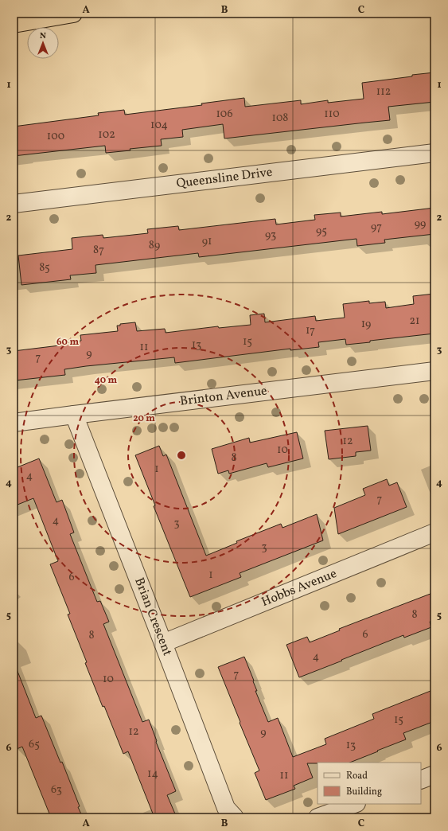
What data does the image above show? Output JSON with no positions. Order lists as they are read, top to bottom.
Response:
{
  "streets": {
    "street": [
      "Queensline Drive",
      "Brinton Avenue",
      "Hobbs Avenue",
      "Brian Crescent"
    ]
  },
  "crossings": [
    ["Brinton Avenue", "Brian Crescent"],
    ["Hobbs Avenue", "Brian Crescent"]
  ],
  "house_numbers": [
    "112",
    "106",
    "110",
    "108",
    "104",
    "102",
    "100",
    "99",
    "97",
    "95",
    "93",
    "91",
    "89",
    "87",
    "85",
    "21",
    "19",
    "17",
    "15",
    "13",
    "11",
    "9",
    "7",
    "12",
    "10",
    "8",
    "1",
    "4",
    "7",
    "4",
    "3",
    "3",
    "1",
    "6",
    "8",
    "6",
    "8",
    "4",
    "7",
    "10",
    "15",
    "12",
    "9",
    "65",
    "13",
    "14",
    "11",
    "63"
  ],
  "legend": ["Road", "Building"],
  "north": "top",
  "grid": {
    "columns": ["A", "B", "C"],
    "rows": [
      "1",
      "2",
      "3",
      "4",
      "5",
      "6"
    ]
  },
  "rings": ["60 m", "40 m", "20 m"]
}
